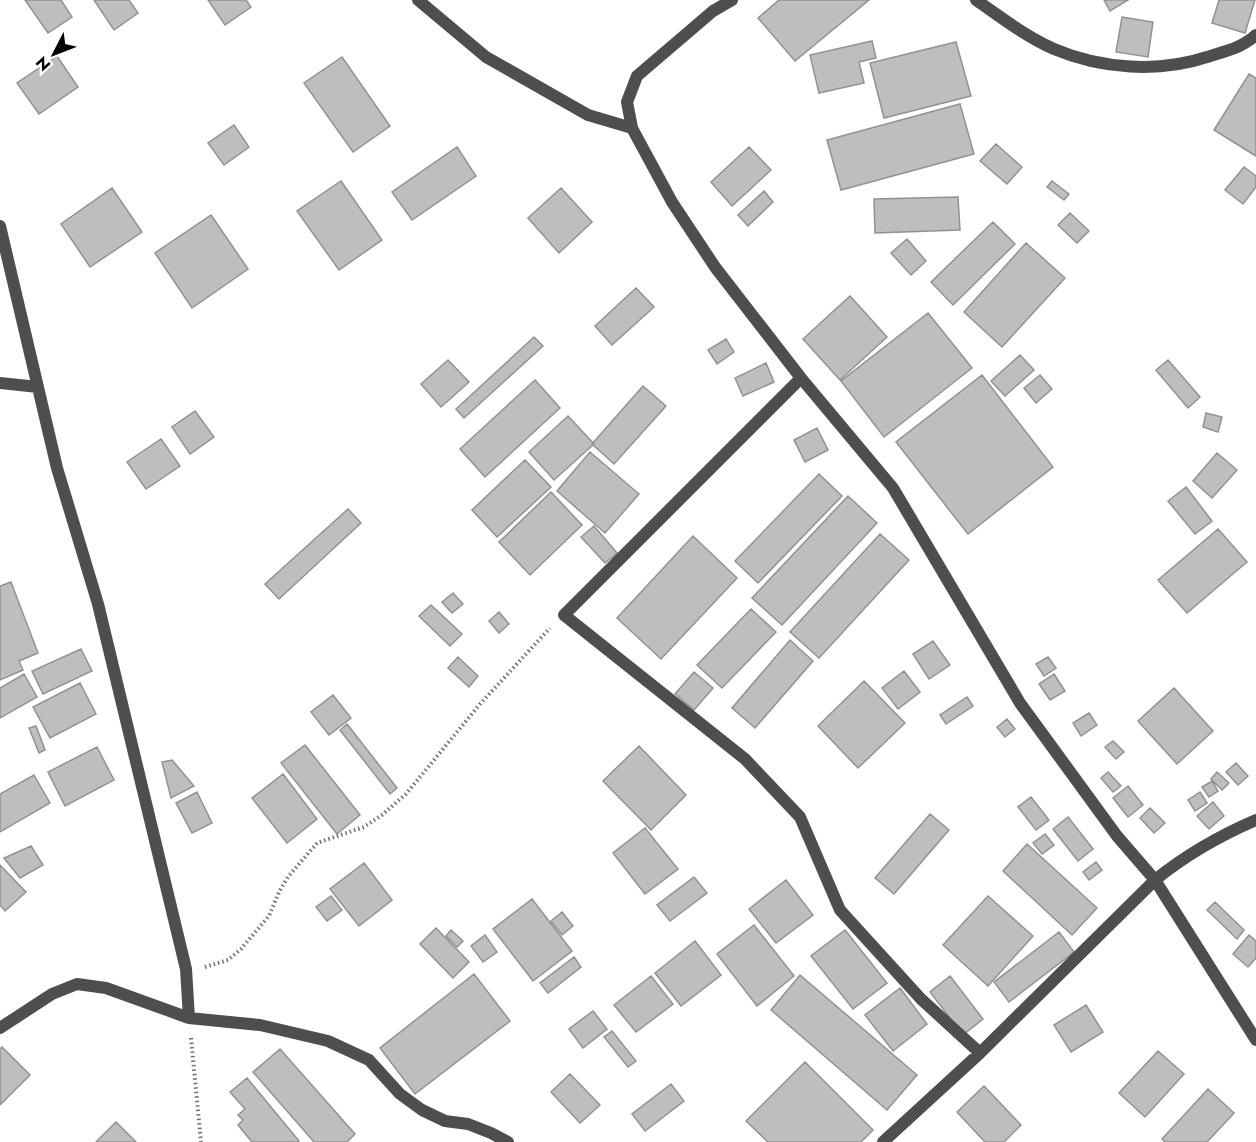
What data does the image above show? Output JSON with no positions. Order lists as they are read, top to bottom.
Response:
{
  "north": "bottom left"
}
